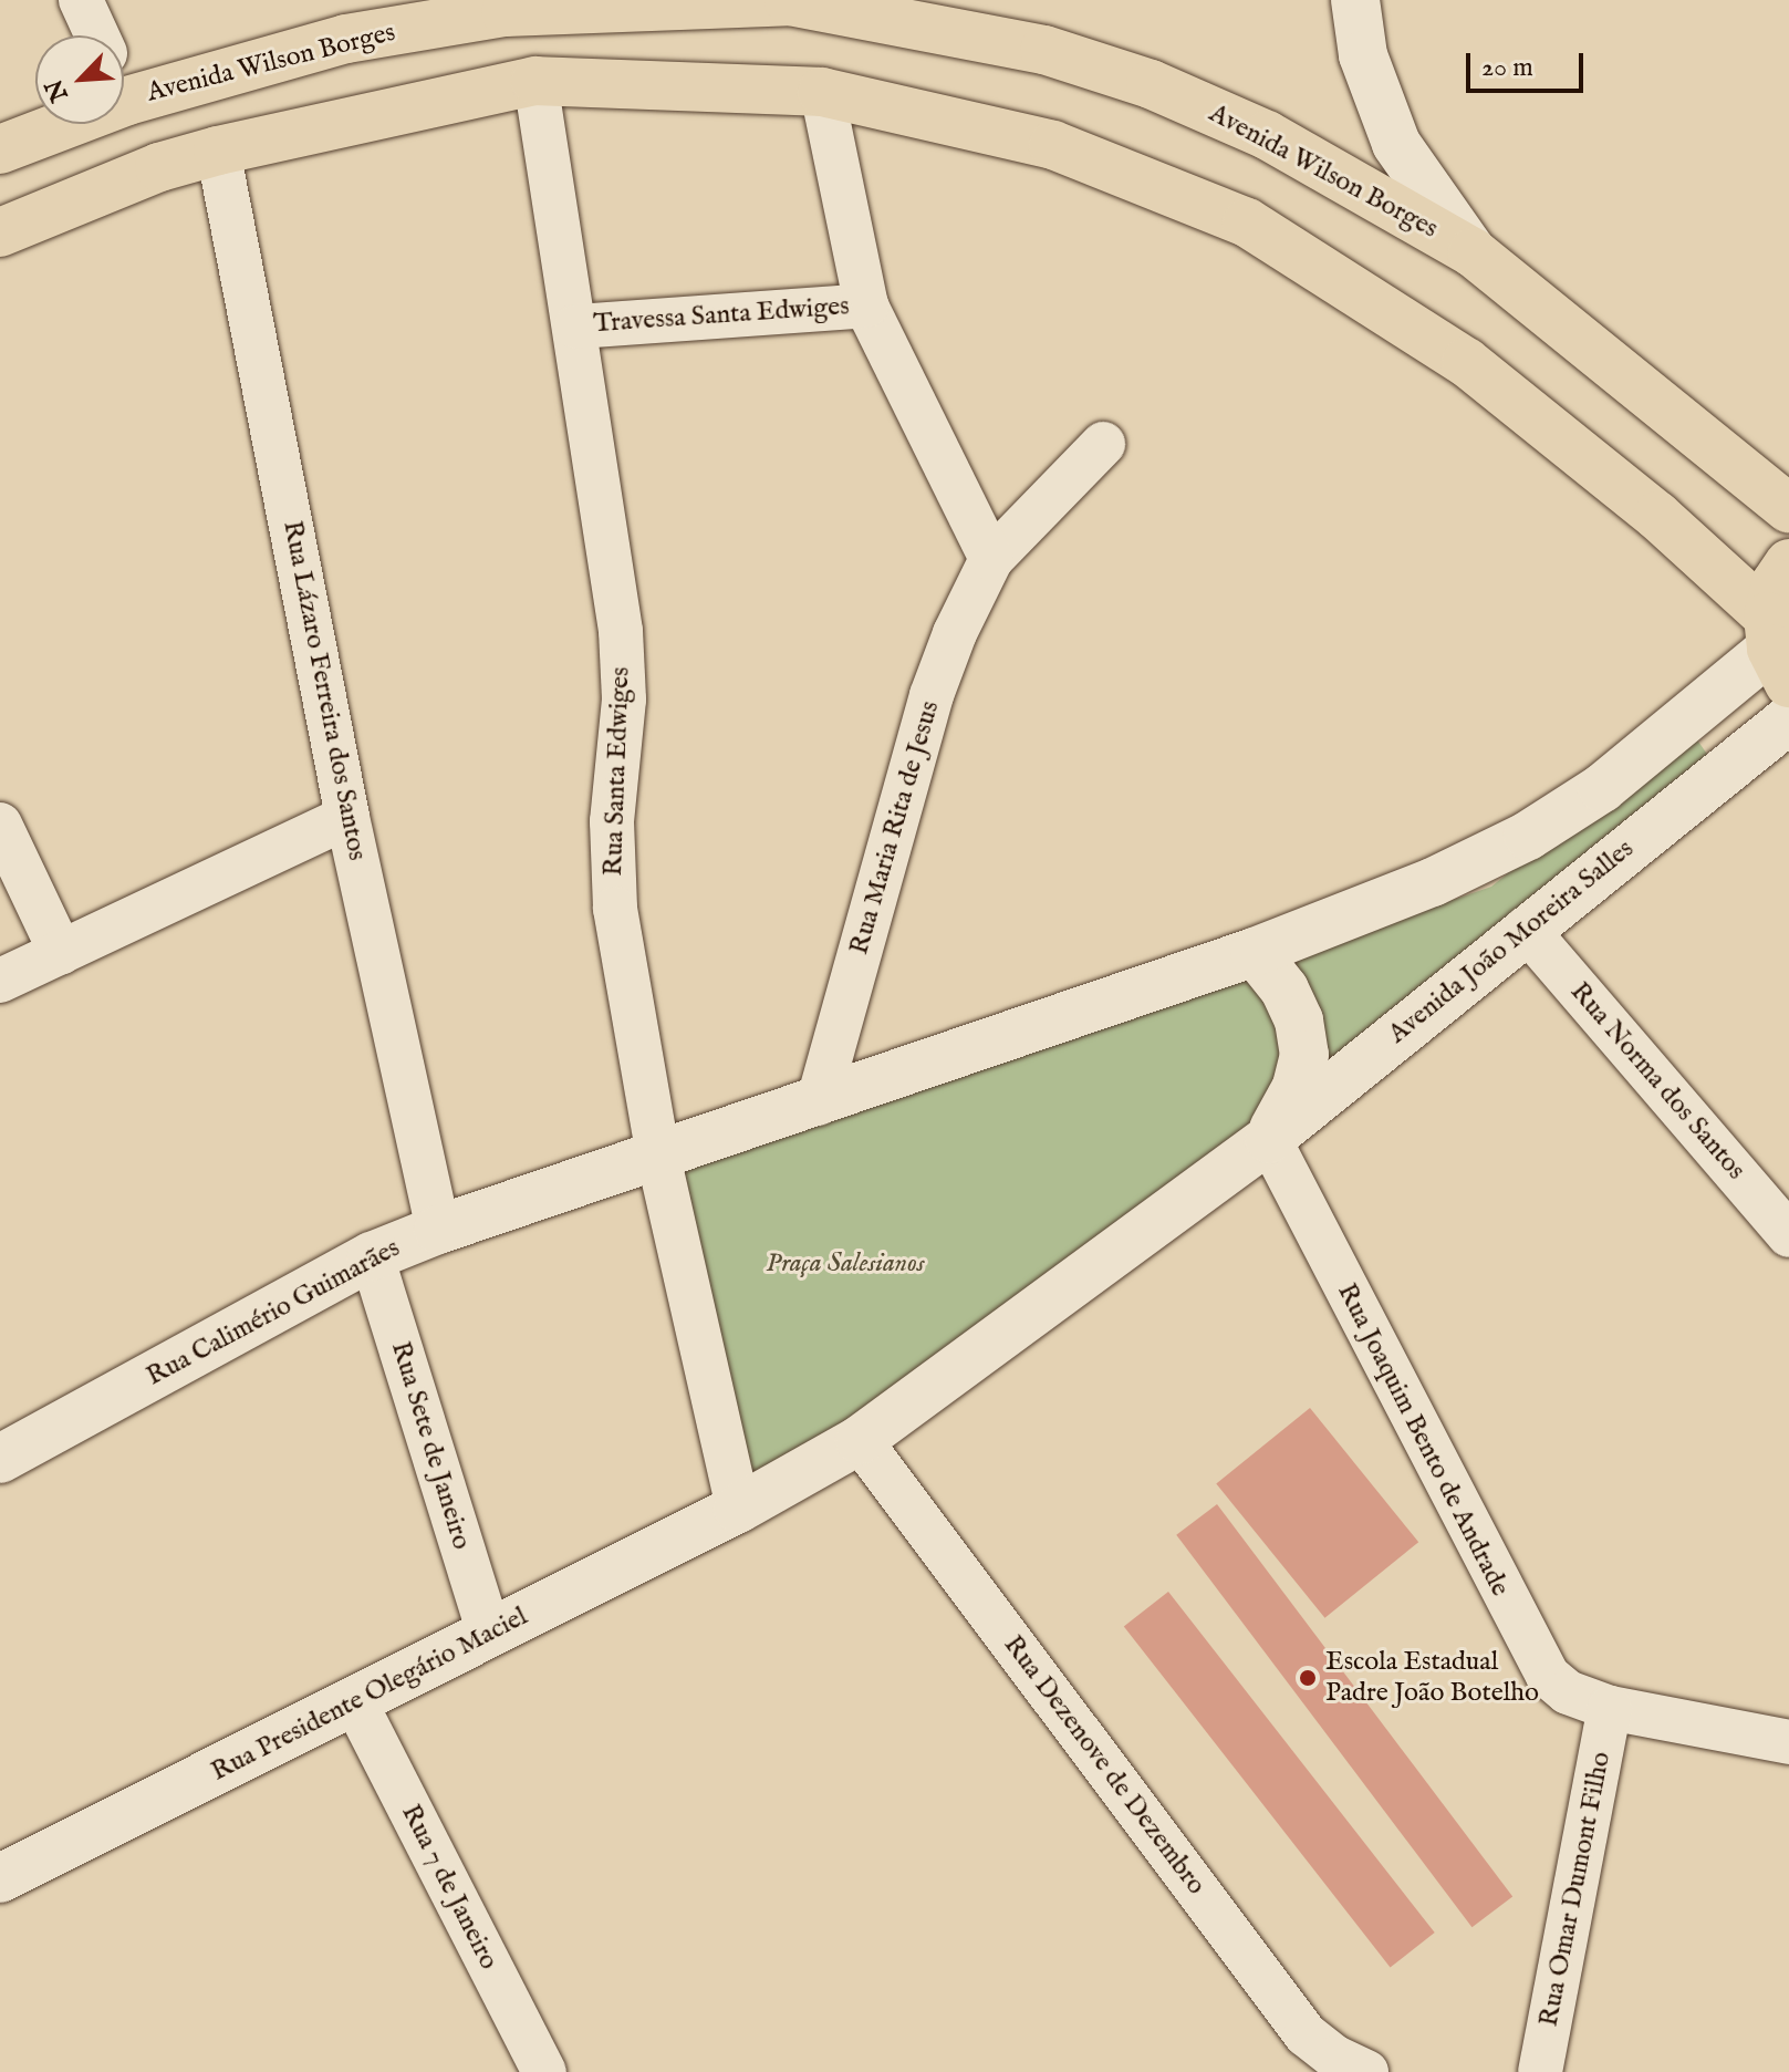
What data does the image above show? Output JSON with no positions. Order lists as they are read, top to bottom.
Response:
{
  "streets": {
    "main road": ["Avenida Wilson Borges"],
    "street": [
      "Travessa Santa Edwiges",
      "Rua Lázaro Ferreira dos Santos",
      "Rua Santa Edwiges",
      "Rua Maria Rita de Jesus",
      "Avenida João Moreira Salles",
      "Rua Norma dos Santos",
      "Rua Calimério Guimarães",
      "Rua Joaquim Bento de Andrade",
      "Rua Sete de Janeiro",
      "Rua Presidente Olegário Maciel",
      "Rua Dezenove de Dezembro",
      "Rua 7 de Janeiro",
      "Rua Omar Dumont Filho"
    ]
  },
  "crossings": [
    ["Travessa Santa Edwiges", "Rua Santa Edwiges"],
    ["Rua Lázaro Ferreira dos Santos", "Rua Calimério Guimarães"],
    ["Rua Santa Edwiges", "Rua Calimério Guimarães"],
    ["Rua Santa Edwiges", "Rua Presidente Olegário Maciel"],
    ["Avenida João Moreira Salles", "Rua Norma dos Santos"],
    ["Avenida João Moreira Salles", "Rua Joaquim Bento de Andrade"],
    ["Rua Calimério Guimarães", "Rua Sete de Janeiro"],
    ["Rua Joaquim Bento de Andrade", "Rua Omar Dumont Filho"],
    ["Rua Sete de Janeiro", "Rua Presidente Olegário Maciel"],
    ["Rua Presidente Olegário Maciel", "Rua 7 de Janeiro"]
  ],
  "parks": ["Praça Salesianos"],
  "places": ["Escola Estadual Padre João Botelho"],
  "scale_bar": "20 m",
  "north": "bottom left"
}
